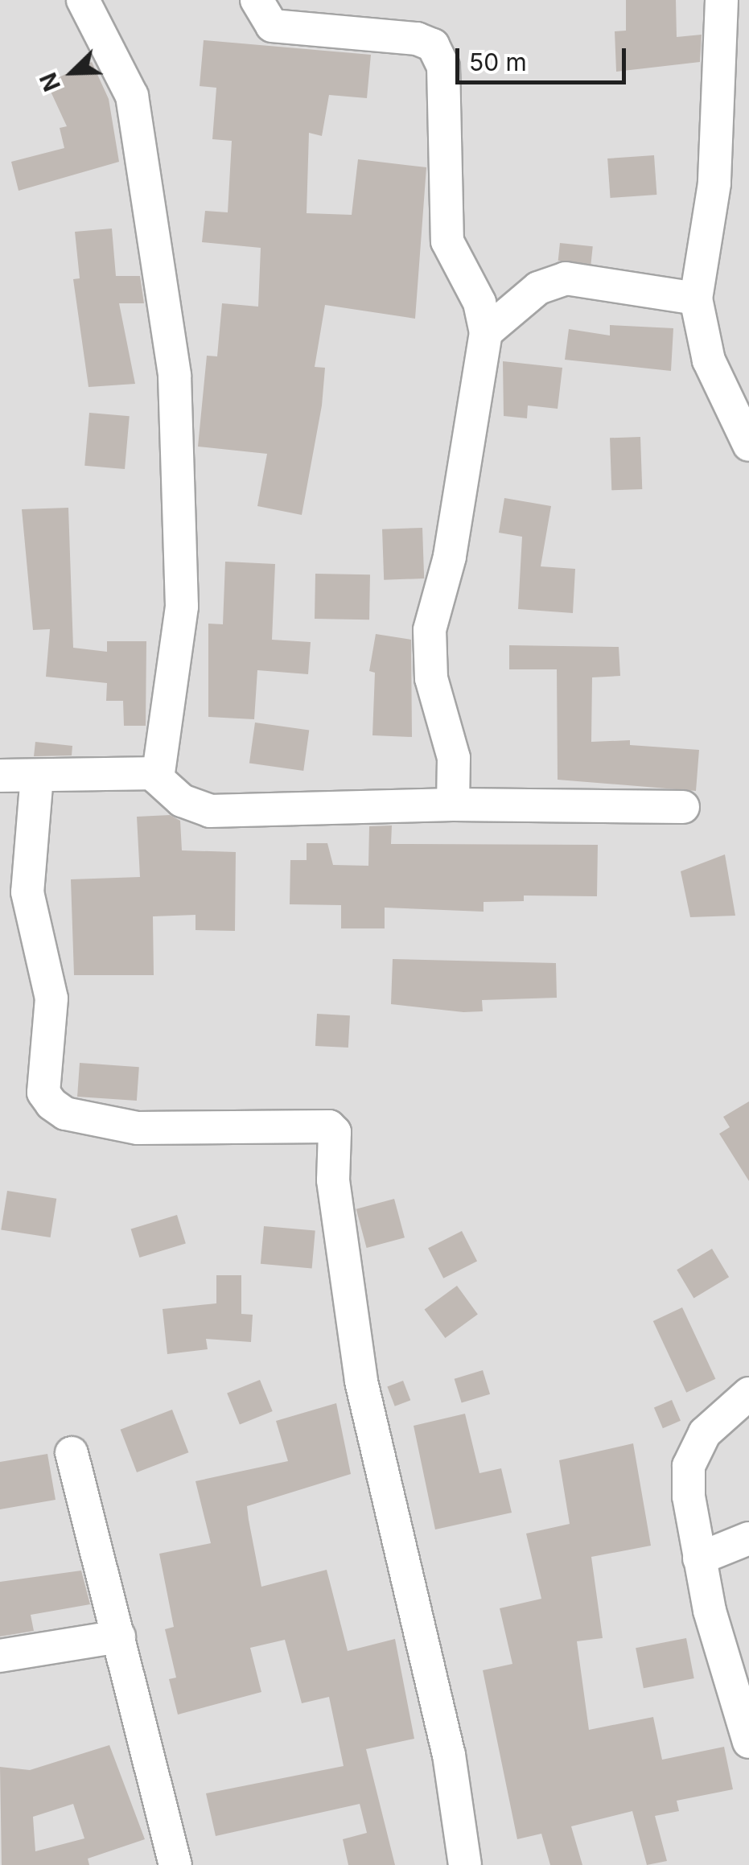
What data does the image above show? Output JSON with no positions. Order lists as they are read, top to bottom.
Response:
{
  "scale_bar": "50 m",
  "north": "bottom left"
}
